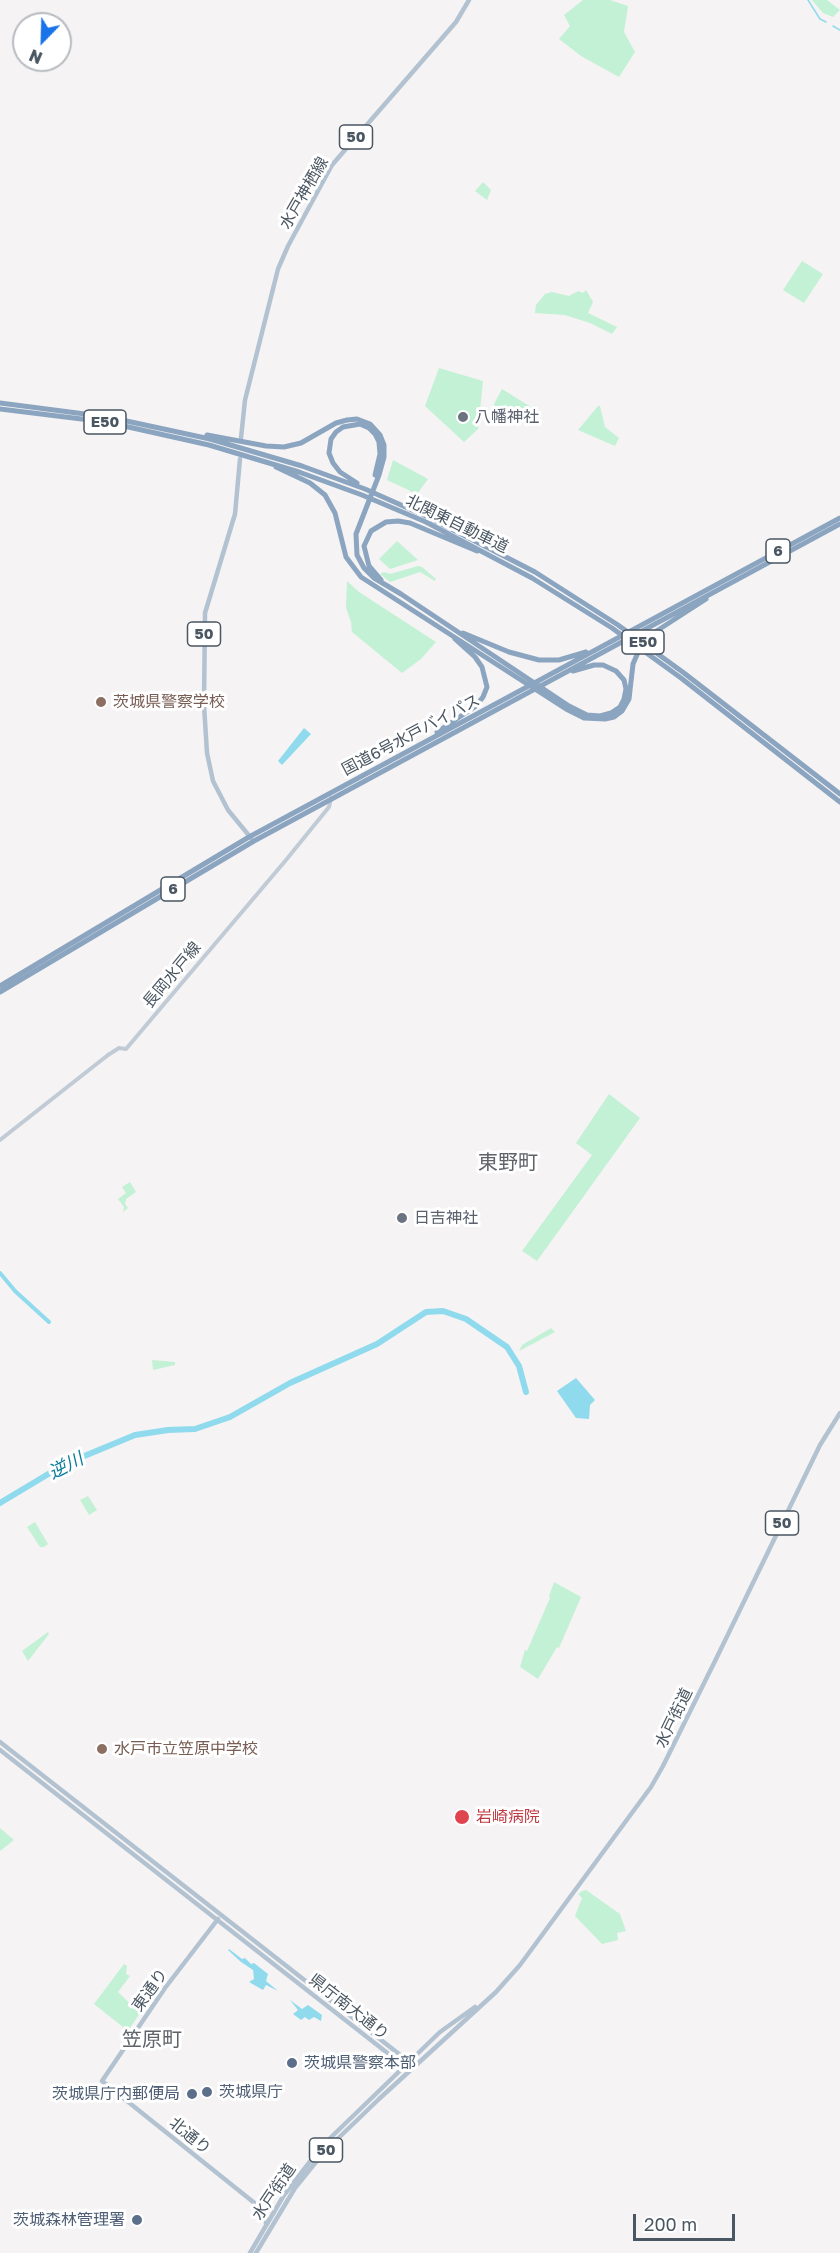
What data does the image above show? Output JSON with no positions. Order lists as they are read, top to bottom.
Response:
{
  "streets": {
    "highway": [
      "E50",
      "北関東自動車道",
      "6",
      "国道6号水戸バイパス"
    ],
    "main road": [
      "50",
      "水戸神栖線",
      "長岡水戸線",
      "水戸街道",
      "東通り",
      "県庁南大通り",
      "北通り"
    ]
  },
  "crossings": [
    ["50", "国道6号水戸バイパス"],
    ["国道6号水戸バイパス", "長岡水戸線"],
    ["水戸街道", "県庁南大通り"],
    ["東通り", "県庁南大通り"],
    ["東通り", "北通り"]
  ],
  "districts": ["東野町", "笠原町"],
  "water": ["逆川"],
  "places": [
    "八幡神社",
    "茨城県警察学校",
    "日吉神社",
    "水戸市立笠原中学校",
    "岩崎病院",
    "茨城県警察本部",
    "茨城県庁",
    "茨城県庁内郵便局",
    "茨城森林管理署"
  ],
  "scale_bar": "200 m",
  "north": "bottom left"
}
